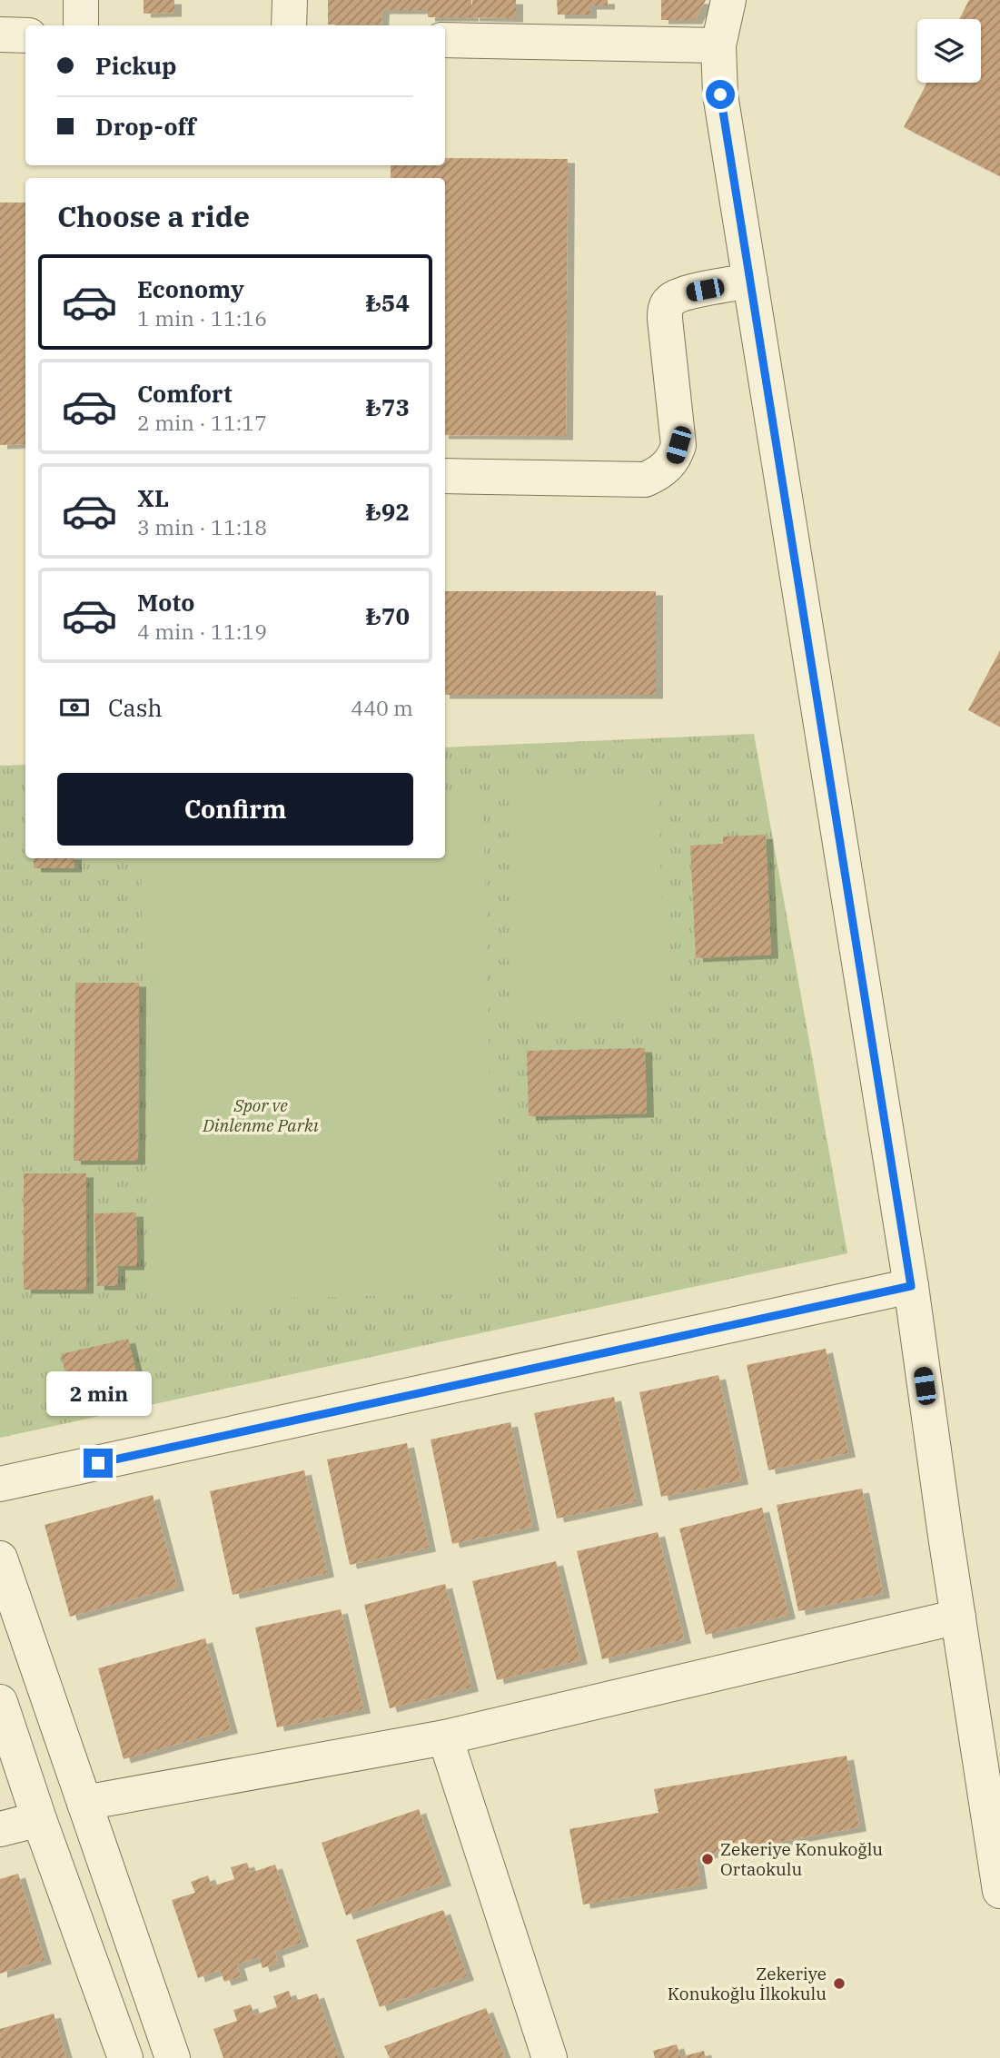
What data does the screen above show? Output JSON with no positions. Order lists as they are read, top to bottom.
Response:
{
  "parks": ["Spor ve Dinlenme Parkı"],
  "places": ["Zekeriye Konukoğlu Ortaokulu", "Zekeriye Konukoğlu İlkokulu"],
  "page": {
    "banner": ["Pickup", "Drop-off"],
    "heading": "Choose a ride",
    "list": [
      {
        "name": "Economy",
        "note": "1 min · 11:16",
        "value": "₺54"
      },
      {
        "name": "Comfort",
        "note": "2 min · 11:17",
        "value": "₺73"
      },
      {
        "name": "XL",
        "note": "3 min · 11:18",
        "value": "₺92"
      },
      {
        "name": "Moto",
        "note": "4 min · 11:19",
        "value": "₺70"
      }
    ],
    "pay": ["Cash", "440 m"],
    "buttons": "Confirm",
    "bubble": "2 min"
  }
}
